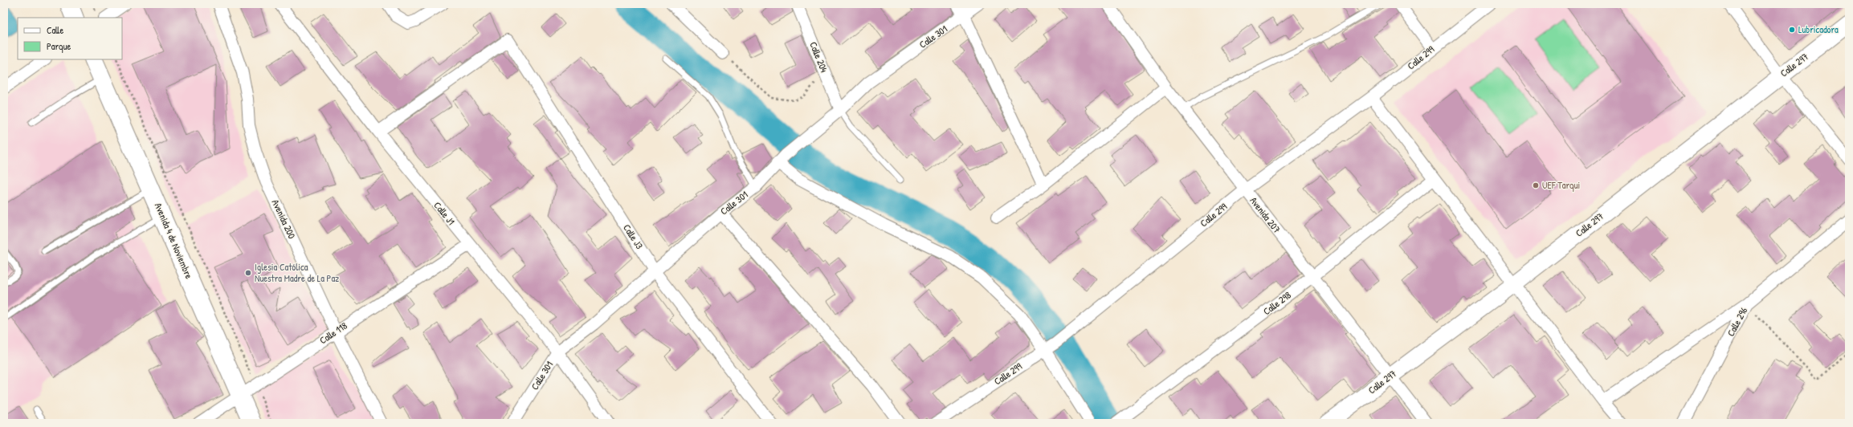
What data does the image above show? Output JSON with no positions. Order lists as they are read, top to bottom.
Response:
{
  "streets": {
    "main road": ["Avenida 4 de Noviembre"],
    "street": [
      "Calle 301",
      "Calle 204",
      "Calle 299",
      "Calle 297",
      "Calle J1",
      "Avenida 207",
      "Avenida 200",
      "Calle J3",
      "Calle 298",
      "Calle 296",
      "Calle 118"
    ]
  },
  "crossings": [
    ["Calle 301", "Calle 204"],
    ["Calle 301", "Calle J1"],
    ["Calle 301", "Calle J3"],
    ["Calle 299", "Avenida 207"],
    ["Calle 297", "Avenida 207"],
    ["Calle J1", "Calle J3"],
    ["Calle J1", "Calle 118"],
    ["Avenida 207", "Calle 298"],
    ["Avenida 200", "Calle 118"],
    ["Avenida 4 de Noviembre", "Calle 118"]
  ],
  "places": ["Lubricadora", "UEF Tarqui", "Iglesia Católica Nuestra Madre de La Paz"],
  "legend": ["Calle", "Parque"]
}
